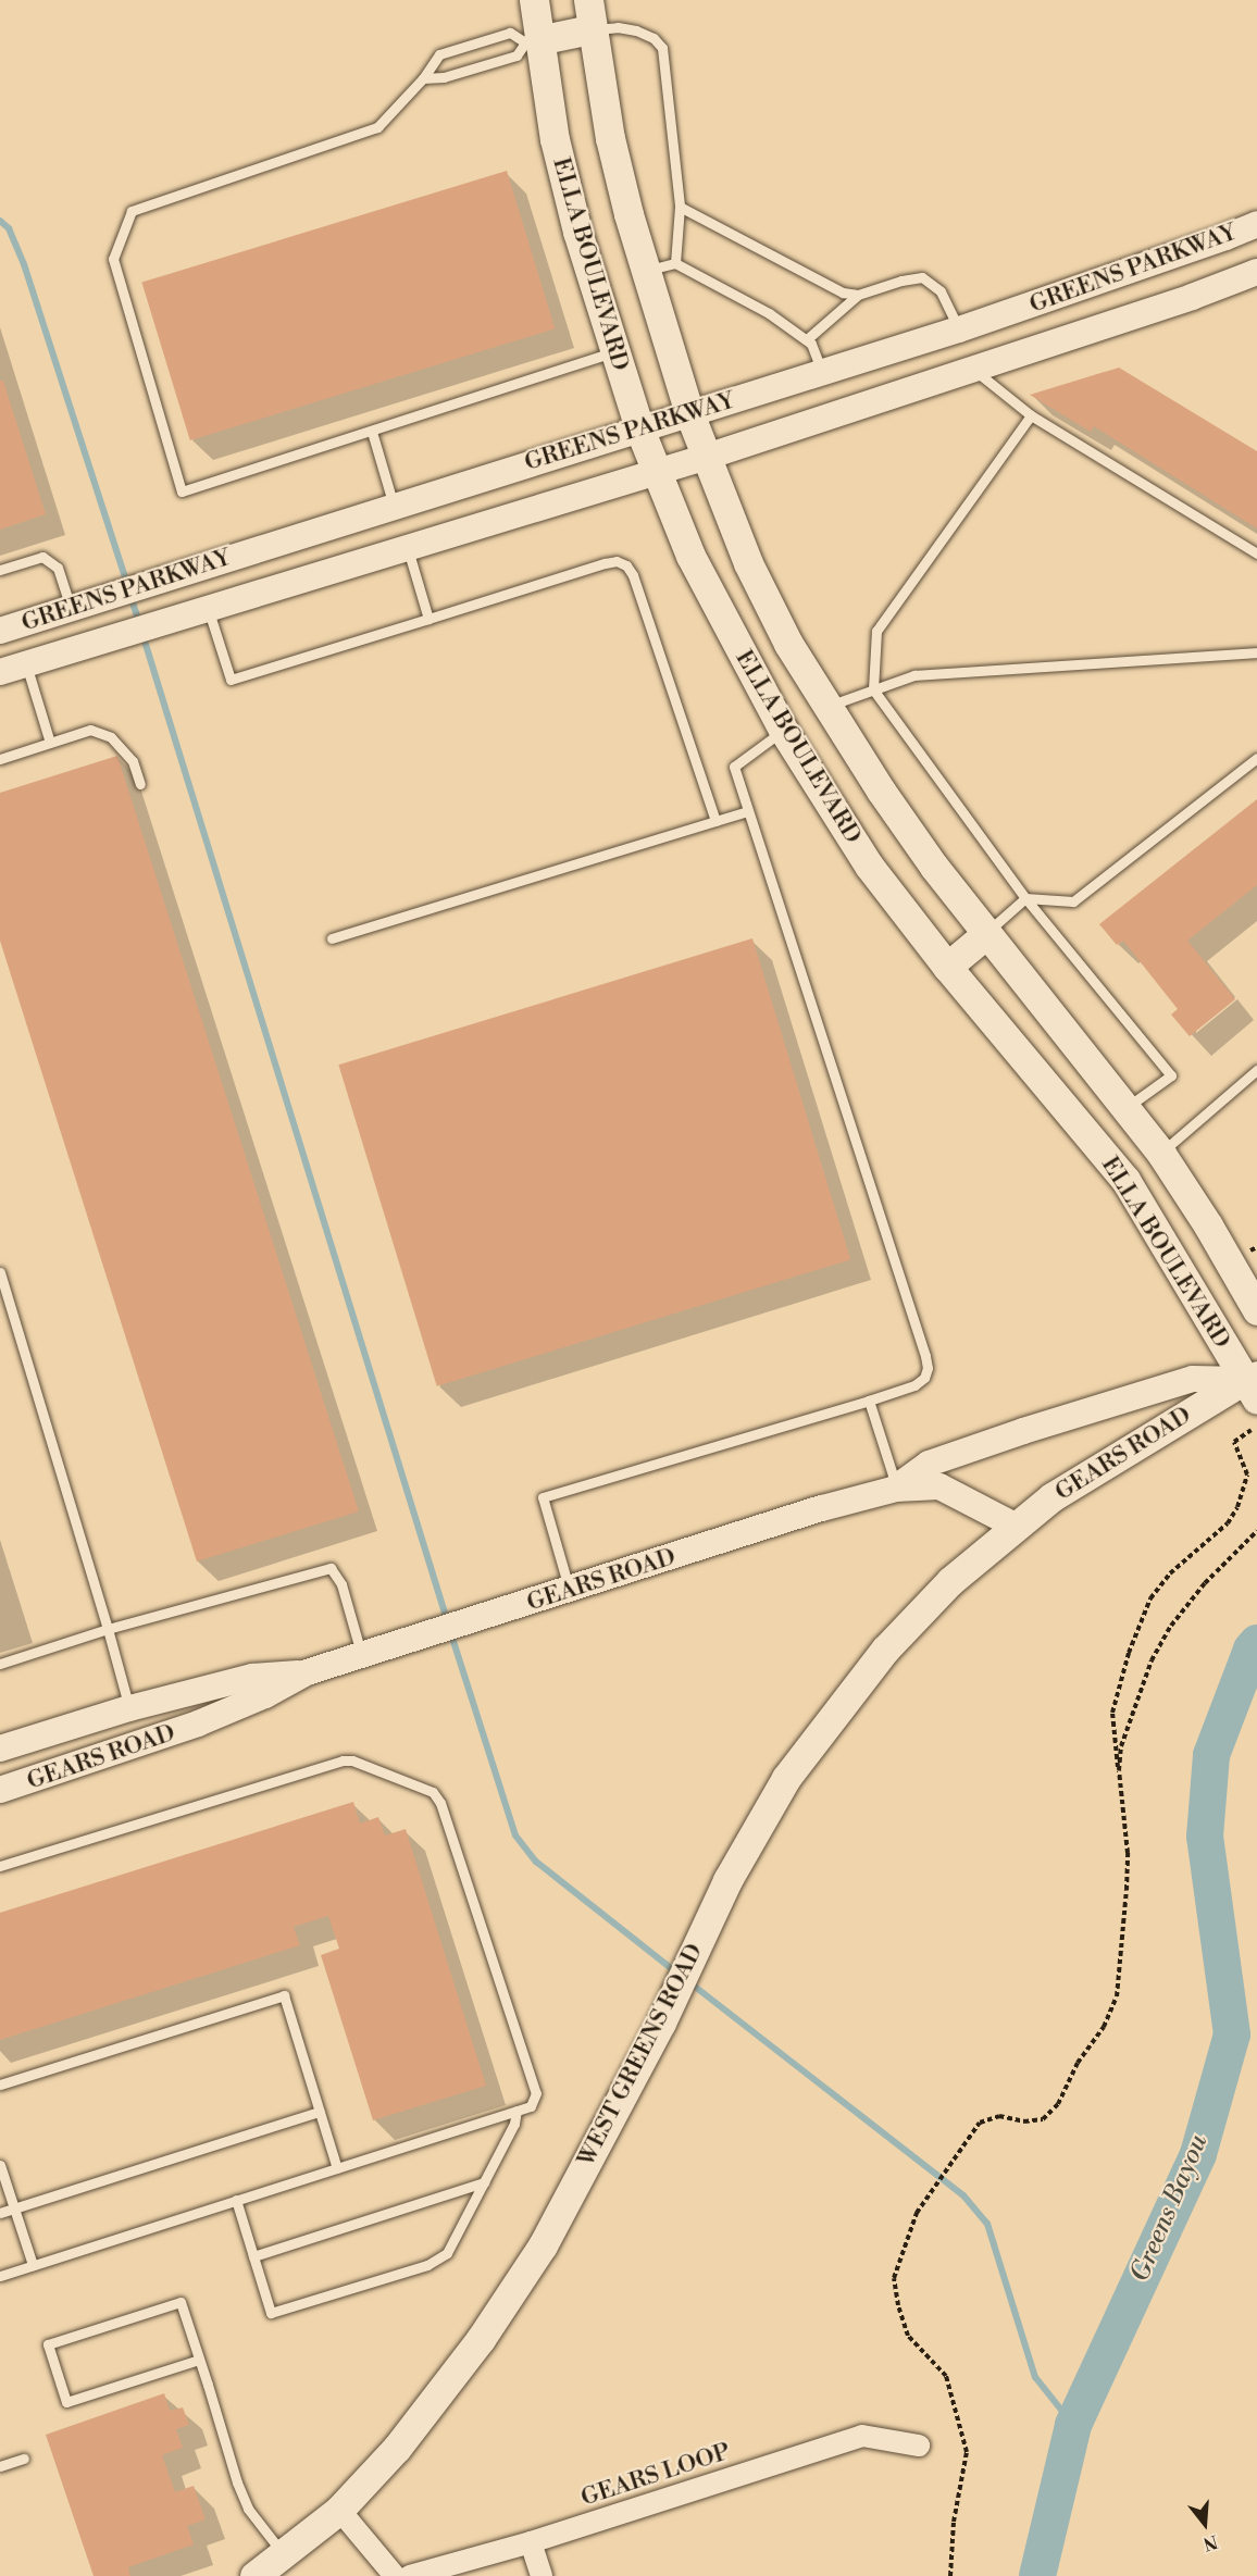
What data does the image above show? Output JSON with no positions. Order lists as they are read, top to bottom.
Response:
{
  "streets": {
    "main road": ["ELLA BOULEVARD", "GEARS ROAD", "WEST GREENS ROAD"],
    "street": ["GREENS PARKWAY", "GEARS LOOP"]
  },
  "crossings": [
    ["ELLA BOULEVARD", "GREENS PARKWAY"],
    ["ELLA BOULEVARD", "GEARS ROAD"],
    ["GEARS ROAD", "WEST GREENS ROAD"]
  ],
  "water": ["Greens Bayou"],
  "north": "bottom"
}
